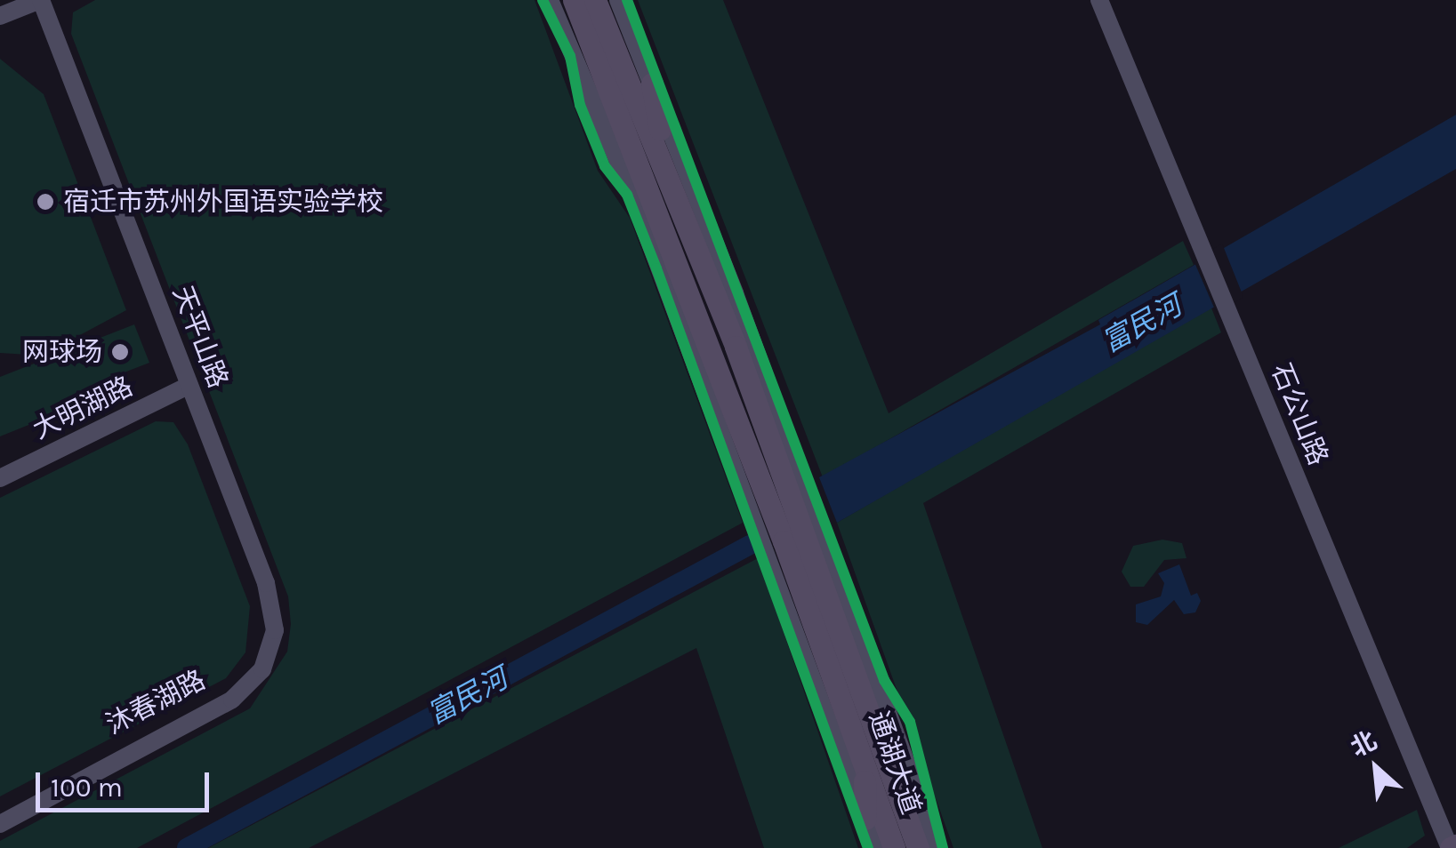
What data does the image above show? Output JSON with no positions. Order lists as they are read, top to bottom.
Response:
{
  "streets": {
    "main road": ["通湖大道"],
    "street": [
      "天平山路",
      "大明湖路",
      "石公山路",
      "沐春湖路"
    ]
  },
  "crossings": [
    ["天平山路", "大明湖路"],
    ["天平山路", "沐春湖路"]
  ],
  "water": ["富民河"],
  "places": ["宿迁市苏州外国语实验学校", "网球场"],
  "scale_bar": "100 m",
  "north": "top left"
}
